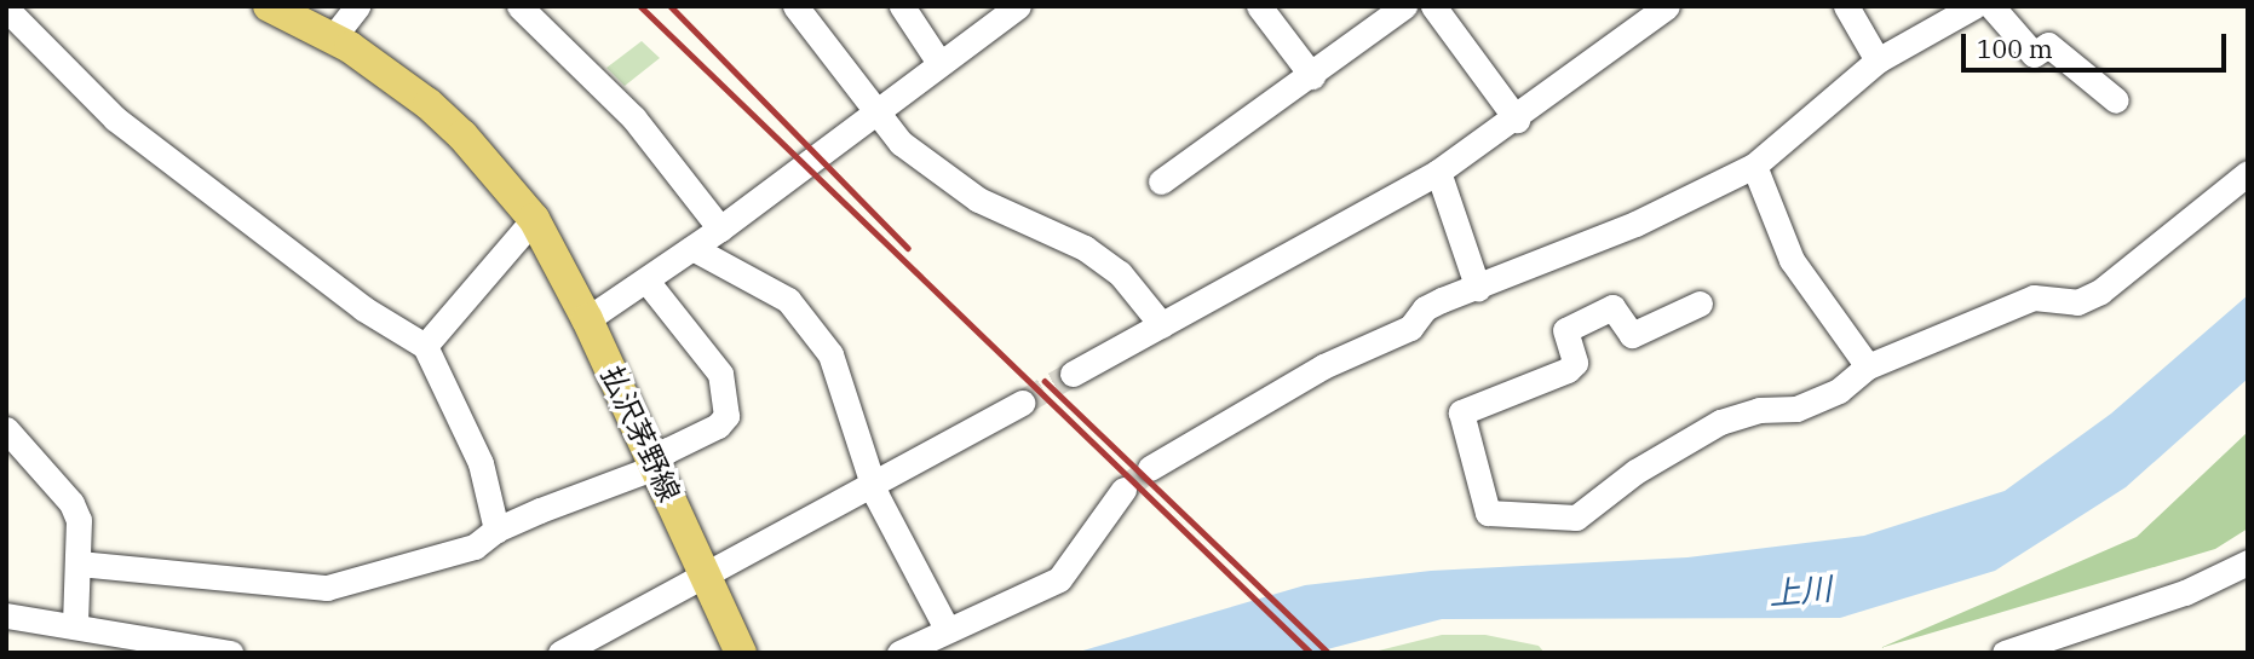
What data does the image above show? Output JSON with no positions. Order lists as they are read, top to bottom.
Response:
{
  "streets": {
    "main road": ["払沢茅野線"]
  },
  "water": ["上川"],
  "scale_bar": "100 m"
}
